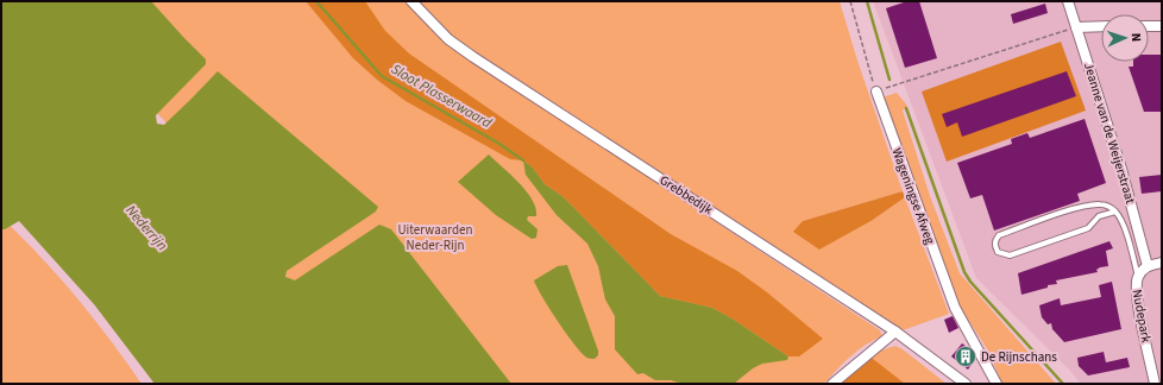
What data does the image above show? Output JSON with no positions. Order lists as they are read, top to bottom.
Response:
{
  "streets": {
    "street": [
      "Jeanne van de Weijerstraat",
      "Grebbedijk",
      "Wageningse Afweg",
      "Nudepark"
    ]
  },
  "crossings": [
    ["Jeanne van de Weijerstraat", "Nudepark"]
  ],
  "water": ["Sloot Plasserwaard", "Nederrijn"],
  "parks": ["Uiterwaarden Neder-Rijn"],
  "places": {
    "building": ["De Rijnschans"]
  },
  "north": "right"
}
